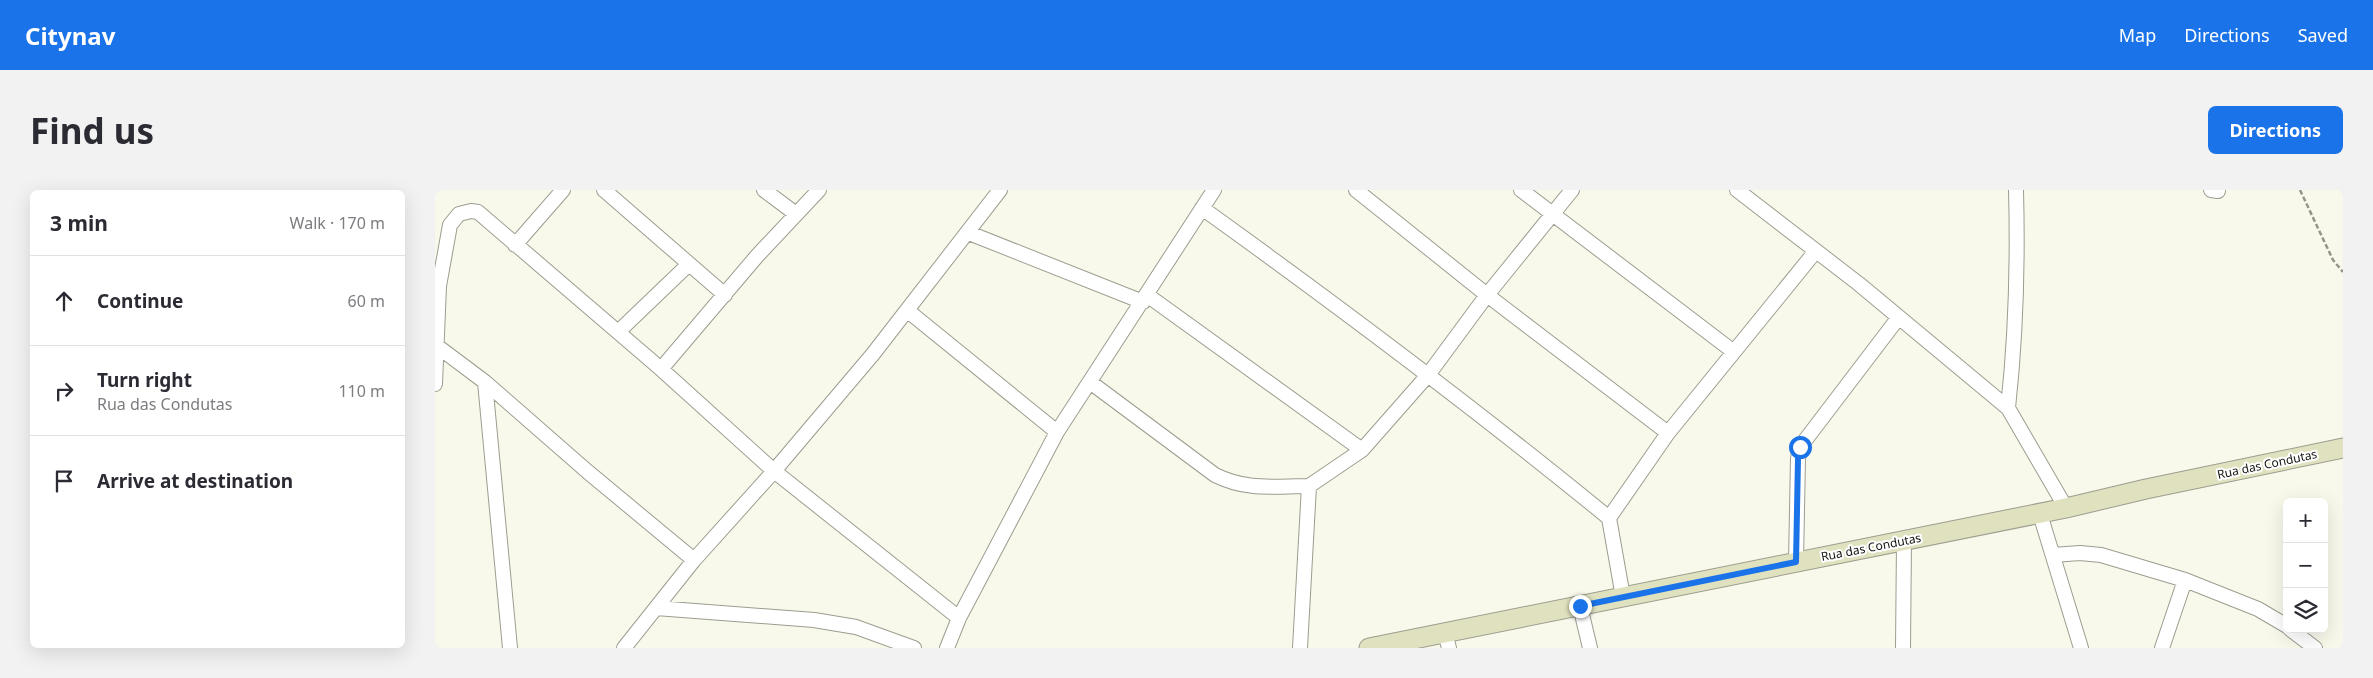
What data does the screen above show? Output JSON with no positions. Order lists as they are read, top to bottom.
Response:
{
  "streets": {
    "street": ["Rua das Condutas"]
  },
  "page": {
    "header": "Citynav",
    "nav": ["Map", "Directions", "Saved"],
    "buttons": "Directions",
    "title": "Find us",
    "heading": ["3 min", "Walk · 170 m"],
    "list": [
      ["Continue", "60 m"],
      ["Turn right", "Rua das Condutas", "110 m"],
      "Arrive at destination"
    ],
    "map_buttons": ["+", "−"]
  }
}
